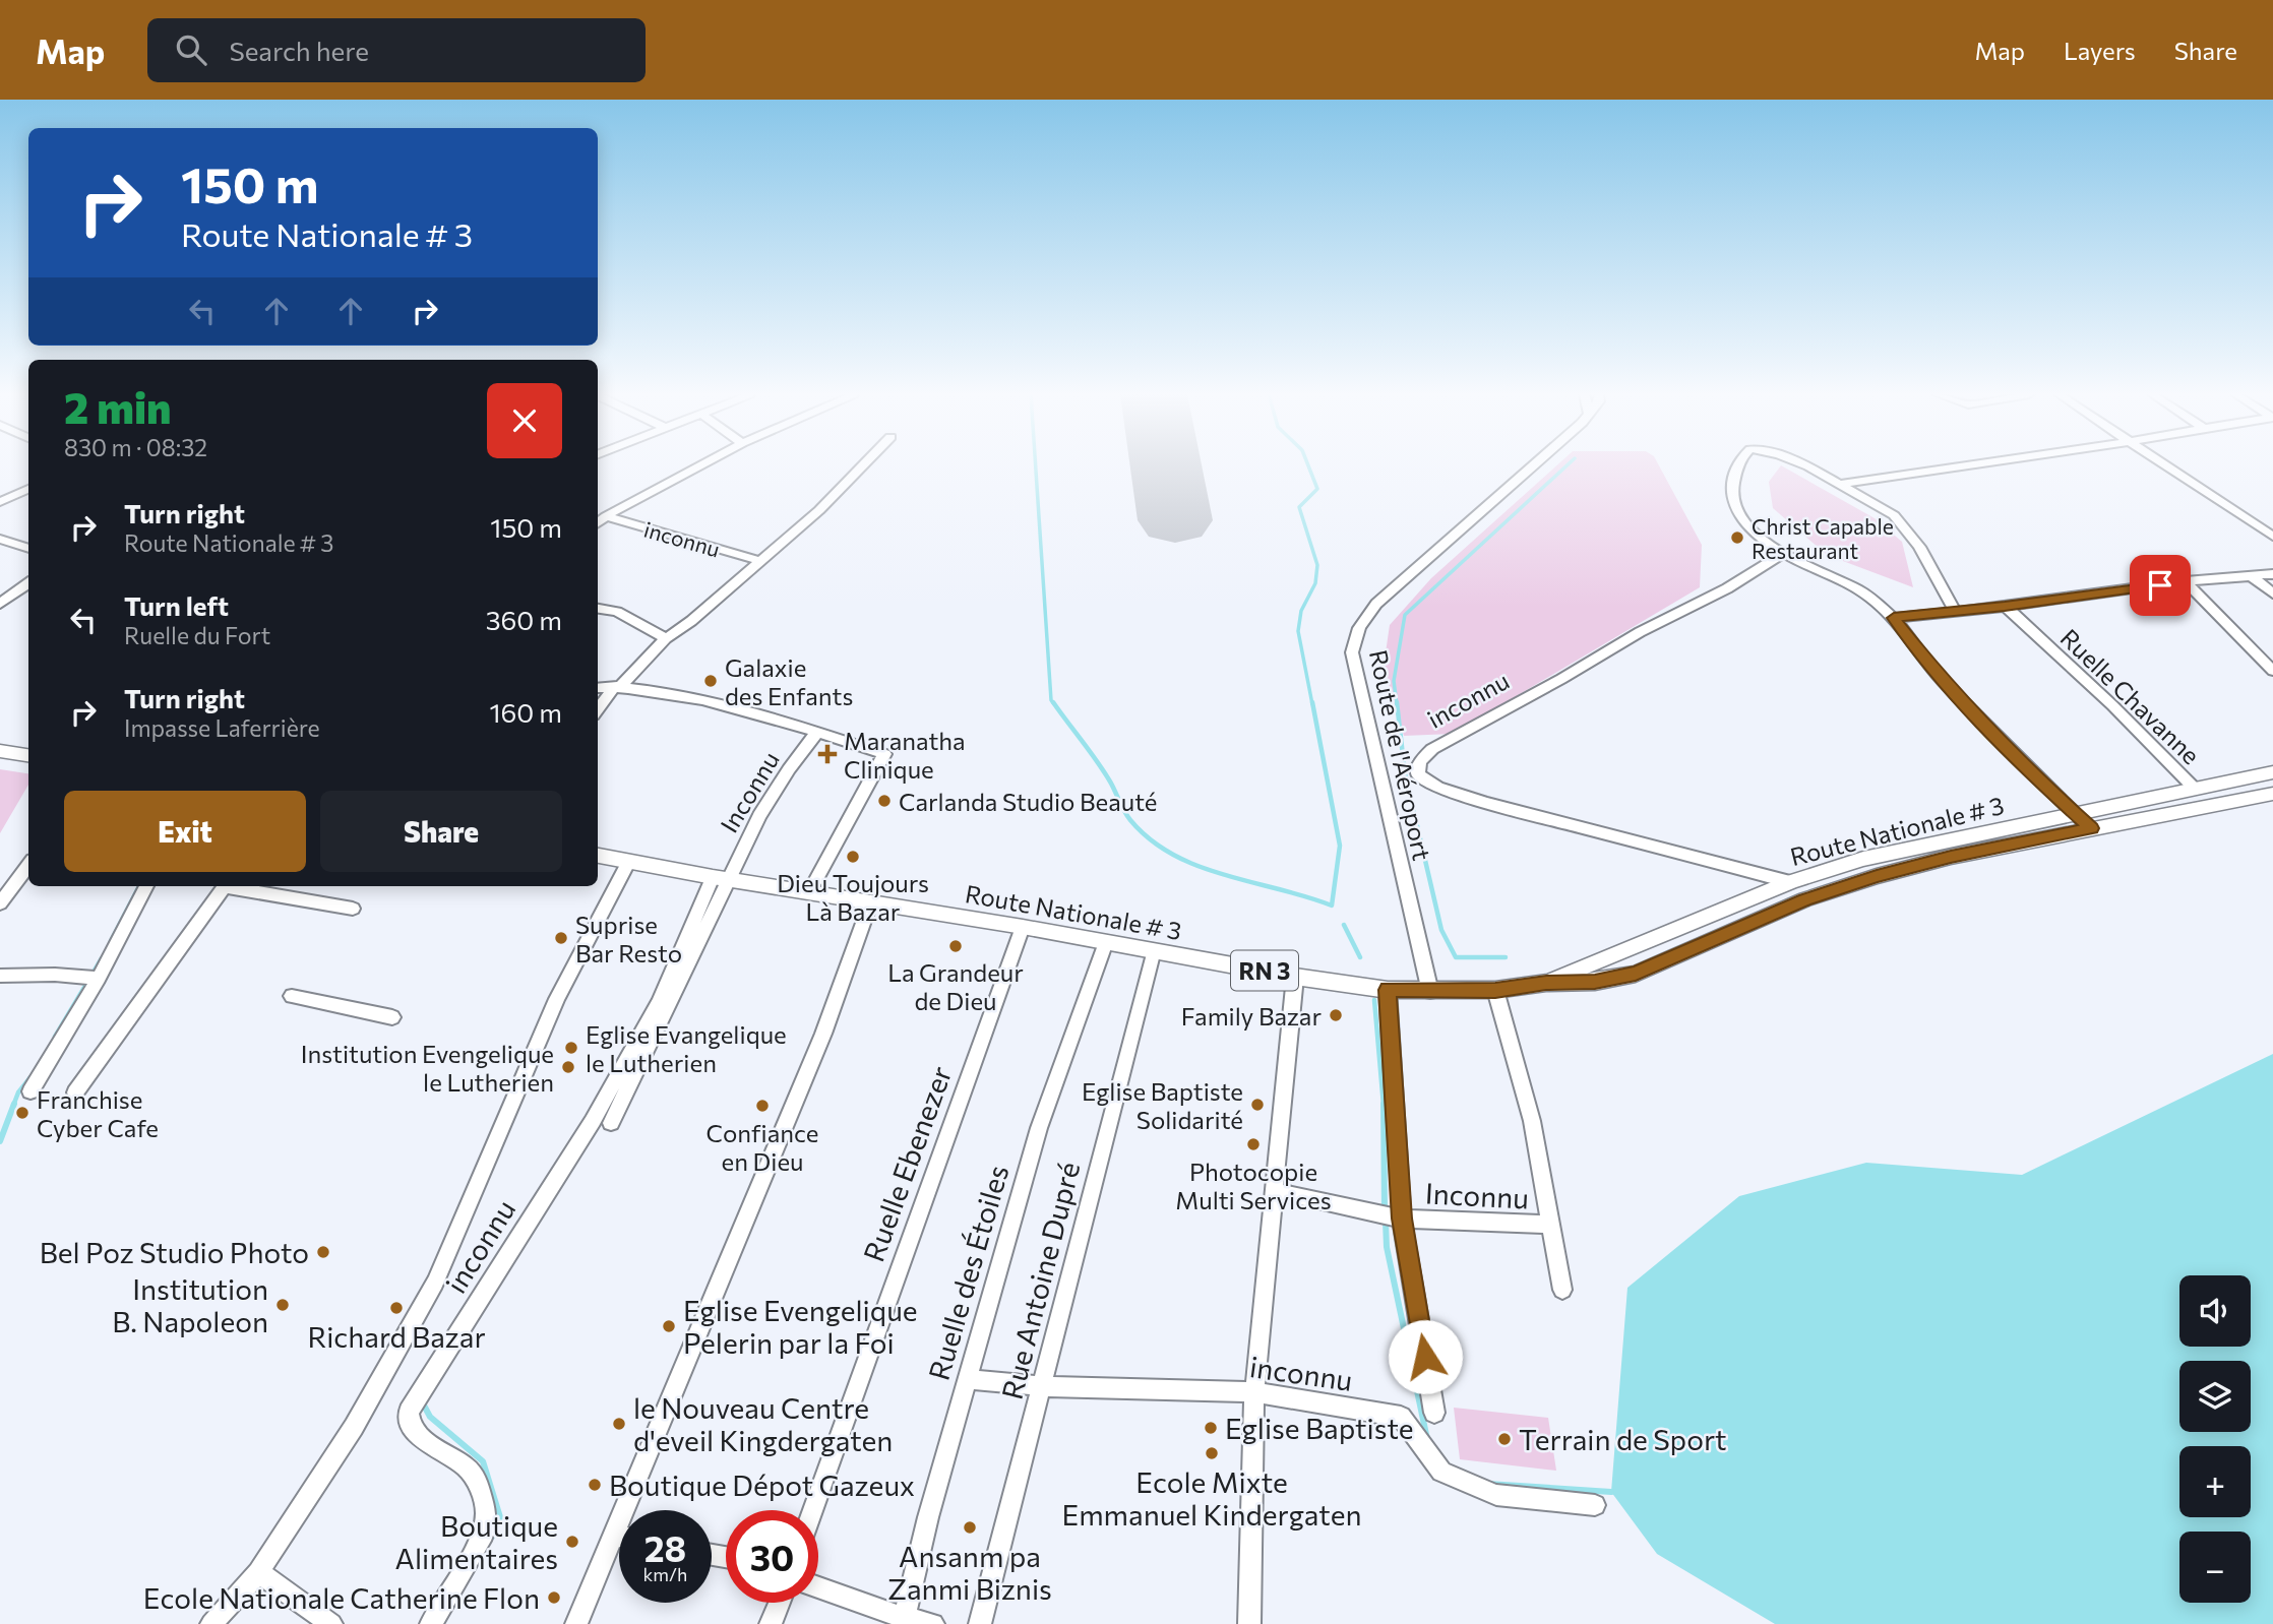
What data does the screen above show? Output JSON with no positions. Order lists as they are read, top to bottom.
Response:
{
  "streets": {
    "main road": ["Route Nationale # 3", "RN 3"],
    "street": [
      "inconnu",
      "Ruelle Chavanne",
      "Route de l'Aéroport",
      "Inconnu",
      "Ruelle Ebenezer",
      "Ruelle des Étoiles",
      "Rue Antoine Dupré"
    ]
  },
  "crossings": [
    ["inconnu", "Inconnu"],
    ["inconnu", "Route Nationale # 3"],
    ["inconnu", "Ruelle des Étoiles"],
    ["inconnu", "Rue Antoine Dupré"],
    ["Ruelle Chavanne", "Route Nationale # 3"],
    ["Route de l'Aéroport", "Route Nationale # 3"],
    ["Inconnu", "Route Nationale # 3"],
    ["Route Nationale # 3", "Ruelle Ebenezer"],
    ["Route Nationale # 3", "Ruelle des Étoiles"],
    ["Route Nationale # 3", "Rue Antoine Dupré"]
  ],
  "places": {
    "other": [
      "Christ Capable Restaurant",
      "Galaxie des Enfants",
      "Carlanda Studio Beauté",
      "Dieu Toujours Là Bazar",
      "Suprise Bar Resto",
      "La Grandeur de Dieu",
      "Family Bazar",
      "Eglise Evangelique le Lutherien",
      "Institution Evengelique le Lutherien",
      "Eglise Baptiste Solidarité",
      "Confiance en Dieu",
      "Franchise Cyber Cafe",
      "Photocopie Multi Services",
      "Bel Poz Studio Photo",
      "Institution B. Napoleon",
      "Richard Bazar",
      "Eglise Evengelique Pelerin par la Foi",
      "le Nouveau Centre d'eveil Kingdergaten",
      "Eglise Baptiste",
      "Terrain de Sport",
      "Ecole Mixte Emmanuel Kindergaten",
      "Boutique Dépot Gazeux",
      "Ansanm pa Zanmi Biznis",
      "Boutique Alimentaires",
      "Ecole Nationale Catherine Flon"
    ],
    "health": ["Maranatha Clinique"]
  },
  "page": {
    "header": "Map",
    "search": "Search here",
    "nav": ["Map", "Layers", "Share"],
    "turn": ["150 m", "Route Nationale # 3"],
    "heading": ["2 min", "830 m · 08:32"],
    "list": [
      {
        "name": "Turn right",
        "note": "Route Nationale # 3",
        "value": "150 m"
      },
      {
        "name": "Turn left",
        "note": "Ruelle du Fort",
        "value": "360 m"
      },
      {
        "name": "Turn right",
        "note": "Impasse Laferrière",
        "value": "160 m"
      }
    ],
    "buttons": ["Exit", "Share"],
    "map_buttons": ["+", "−"],
    "speed": "28 km/h",
    "limit": "30"
  }
}
